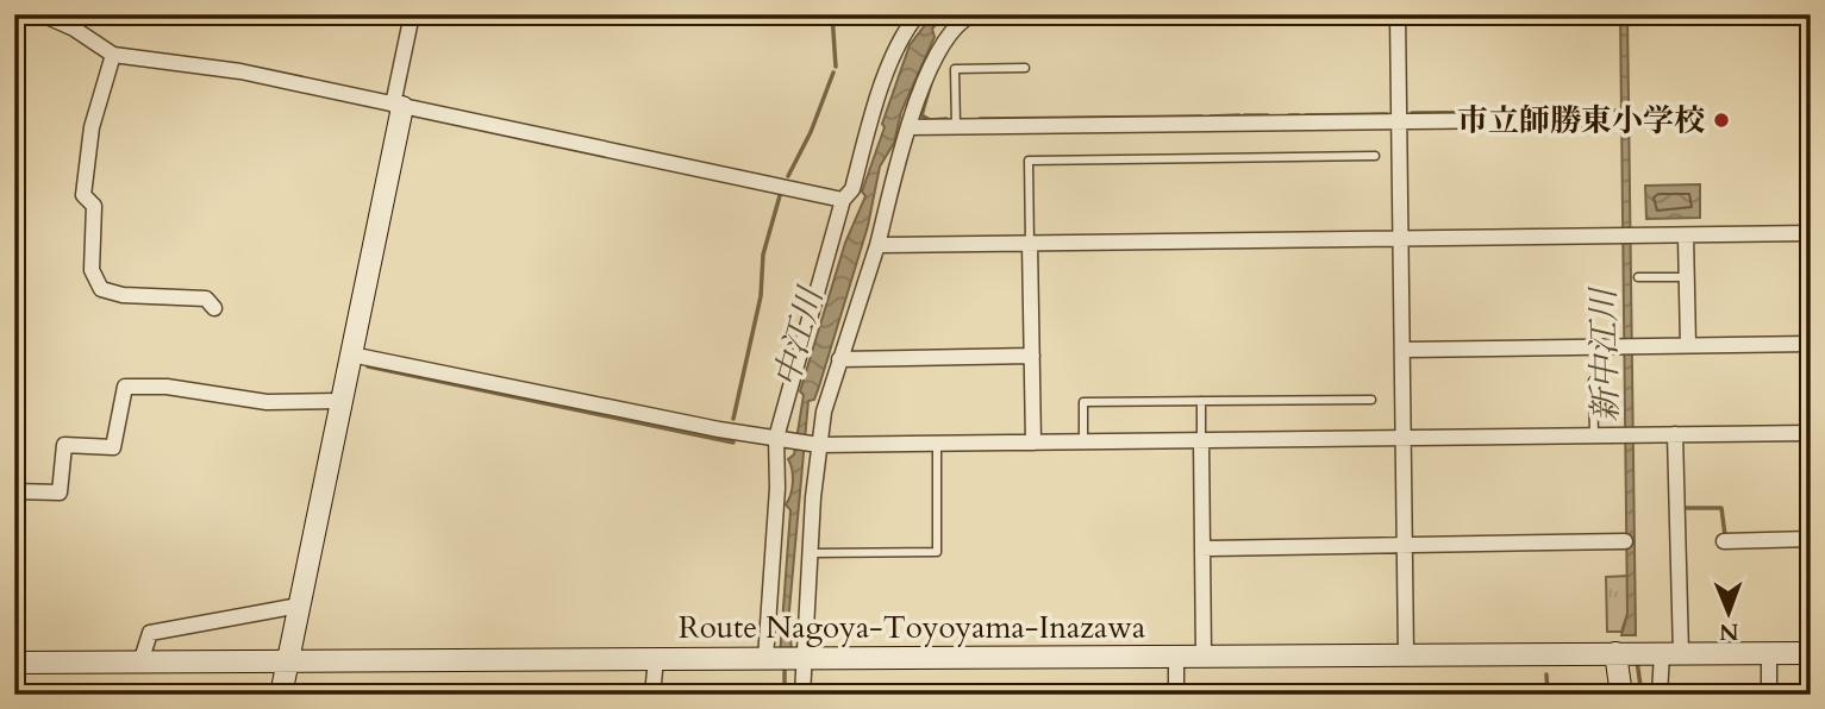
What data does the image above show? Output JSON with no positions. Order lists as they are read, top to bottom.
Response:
{
  "streets": {
    "main road": ["Route Nagoya-Toyoyama-Inazawa"]
  },
  "water": ["中江川", "新中江川"],
  "places": ["市立師勝東小学校"],
  "north": "bottom"
}
